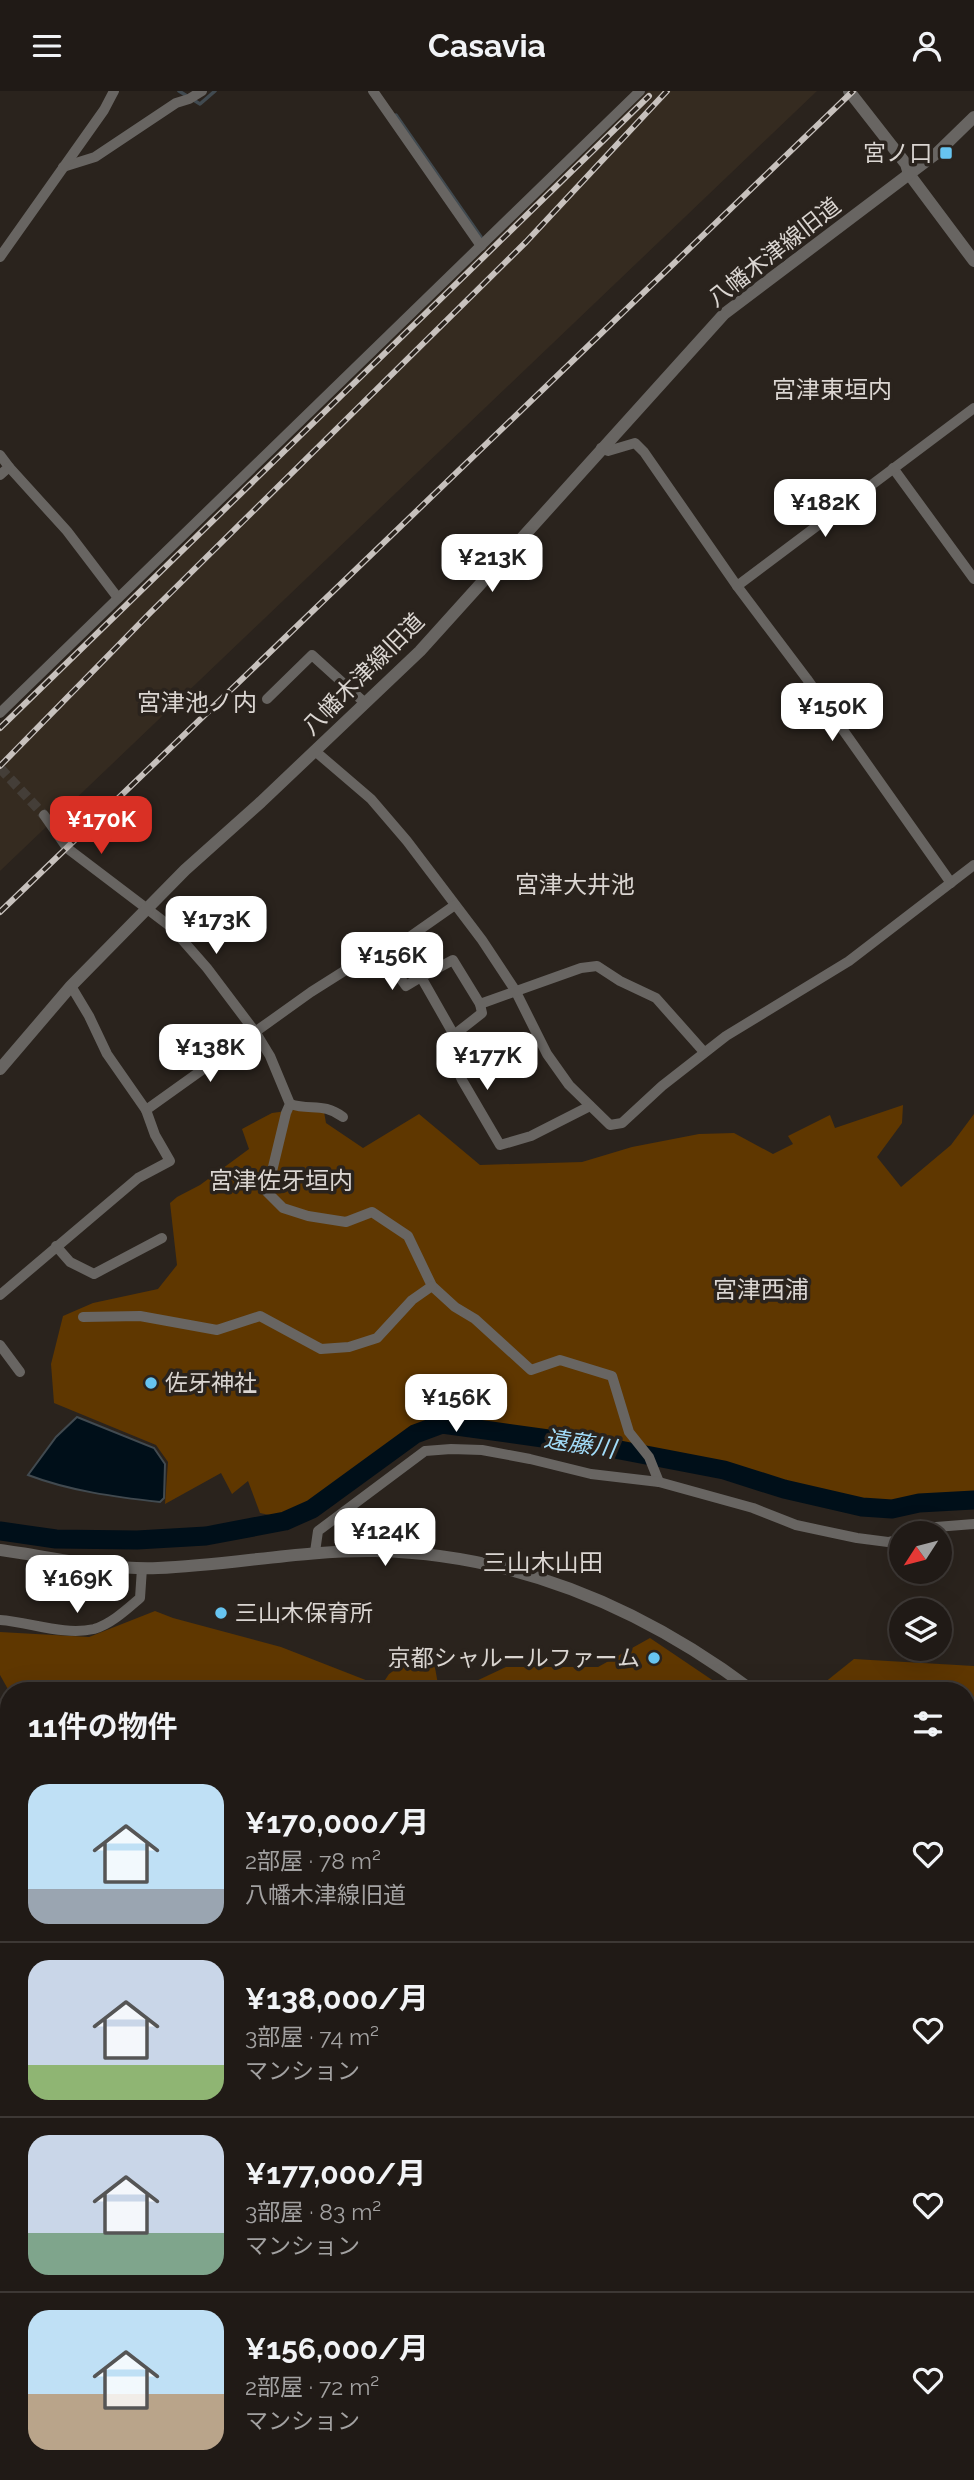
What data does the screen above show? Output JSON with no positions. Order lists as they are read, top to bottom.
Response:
{
  "streets": {
    "street": ["八幡木津線旧道"]
  },
  "districts": [
    "宮津東垣内",
    "宮津池ノ内",
    "宮津大井池",
    "宮津佐牙垣内",
    "宮津西浦",
    "三山木山田"
  ],
  "water": ["遠藤川"],
  "places": {
    "transit": ["宮ノ口"],
    "other": ["佐牙神社", "三山木保育所", "京都シャルールファーム"]
  },
  "north": "bottom left",
  "page": {
    "header": "Casavia",
    "price": [
      "¥182K",
      "¥213K",
      "¥150K",
      "¥170K",
      "¥173K",
      "¥156K",
      "¥138K",
      "¥177K",
      "¥156K",
      "¥124K",
      "¥169K"
    ],
    "heading": "11件の物件",
    "list": [
      {
        "name": "¥170,000/月",
        "note": "2部屋 · 78 m² · 八幡木津線旧道"
      },
      {
        "name": "¥138,000/月",
        "note": "3部屋 · 74 m² · マンション"
      },
      {
        "name": "¥177,000/月",
        "note": "3部屋 · 83 m² · マンション"
      },
      {
        "name": "¥156,000/月",
        "note": "2部屋 · 72 m² · マンション"
      }
    ]
  }
}
